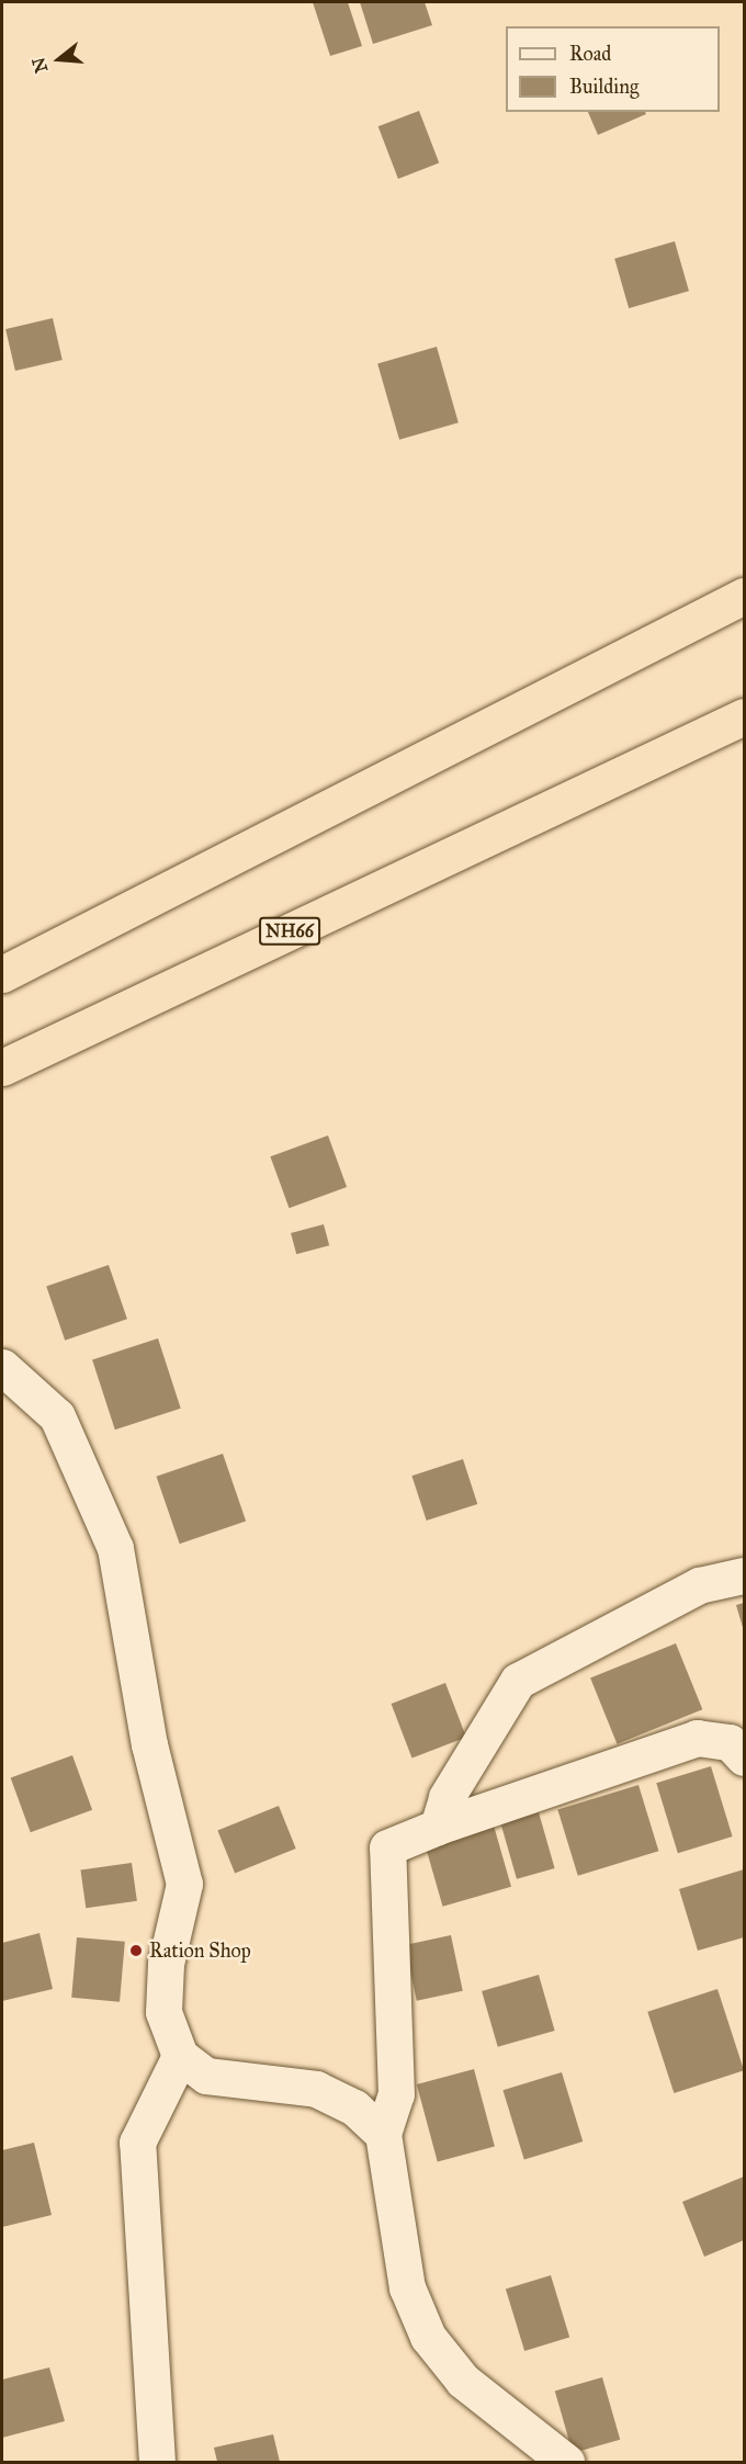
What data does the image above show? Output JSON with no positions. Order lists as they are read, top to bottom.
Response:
{
  "streets": {
    "highway": ["NH66"]
  },
  "places": ["Ration Shop"],
  "legend": ["Road", "Building"],
  "north": "left"
}
